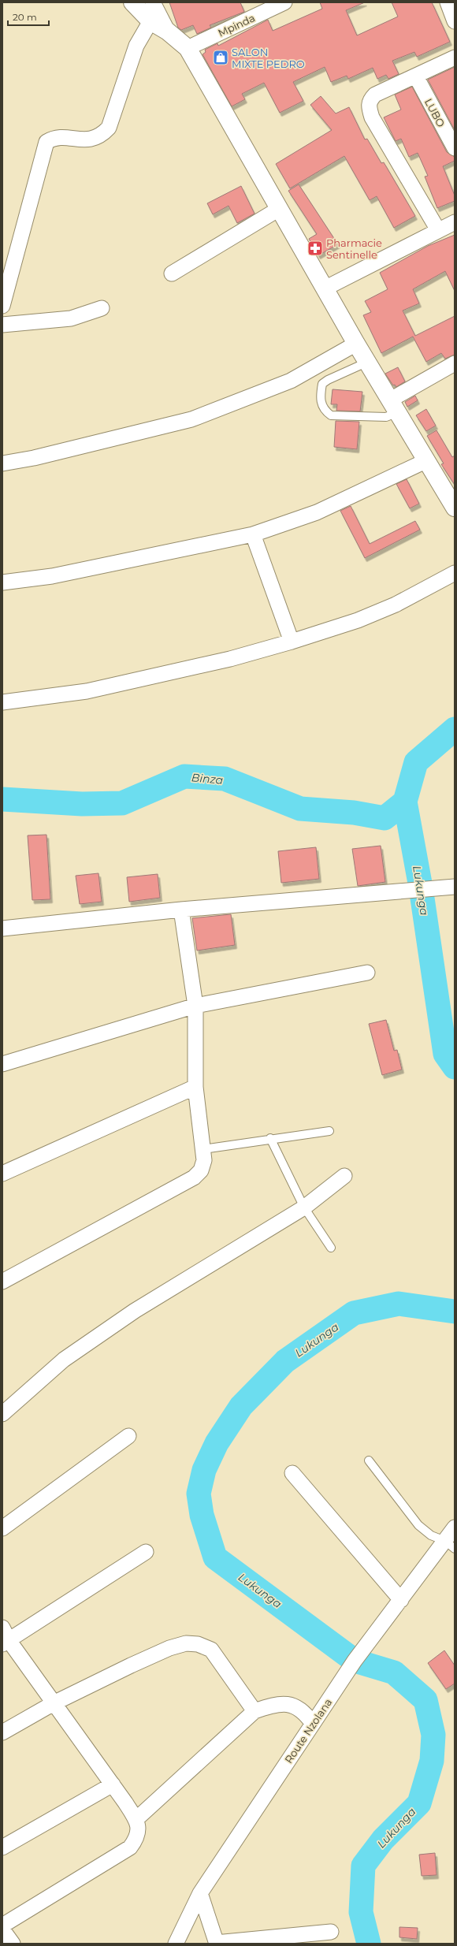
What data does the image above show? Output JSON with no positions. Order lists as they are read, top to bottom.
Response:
{
  "streets": {
    "street": ["Mpinda", "LUBO", "Route Nzolana"]
  },
  "water": ["Binza", "Lukunga"],
  "places": {
    "shop": ["SALON MIXTE PEDRO"],
    "pharmacy": ["Pharmacie Sentinelle"]
  },
  "scale_bar": "20 m"
}
